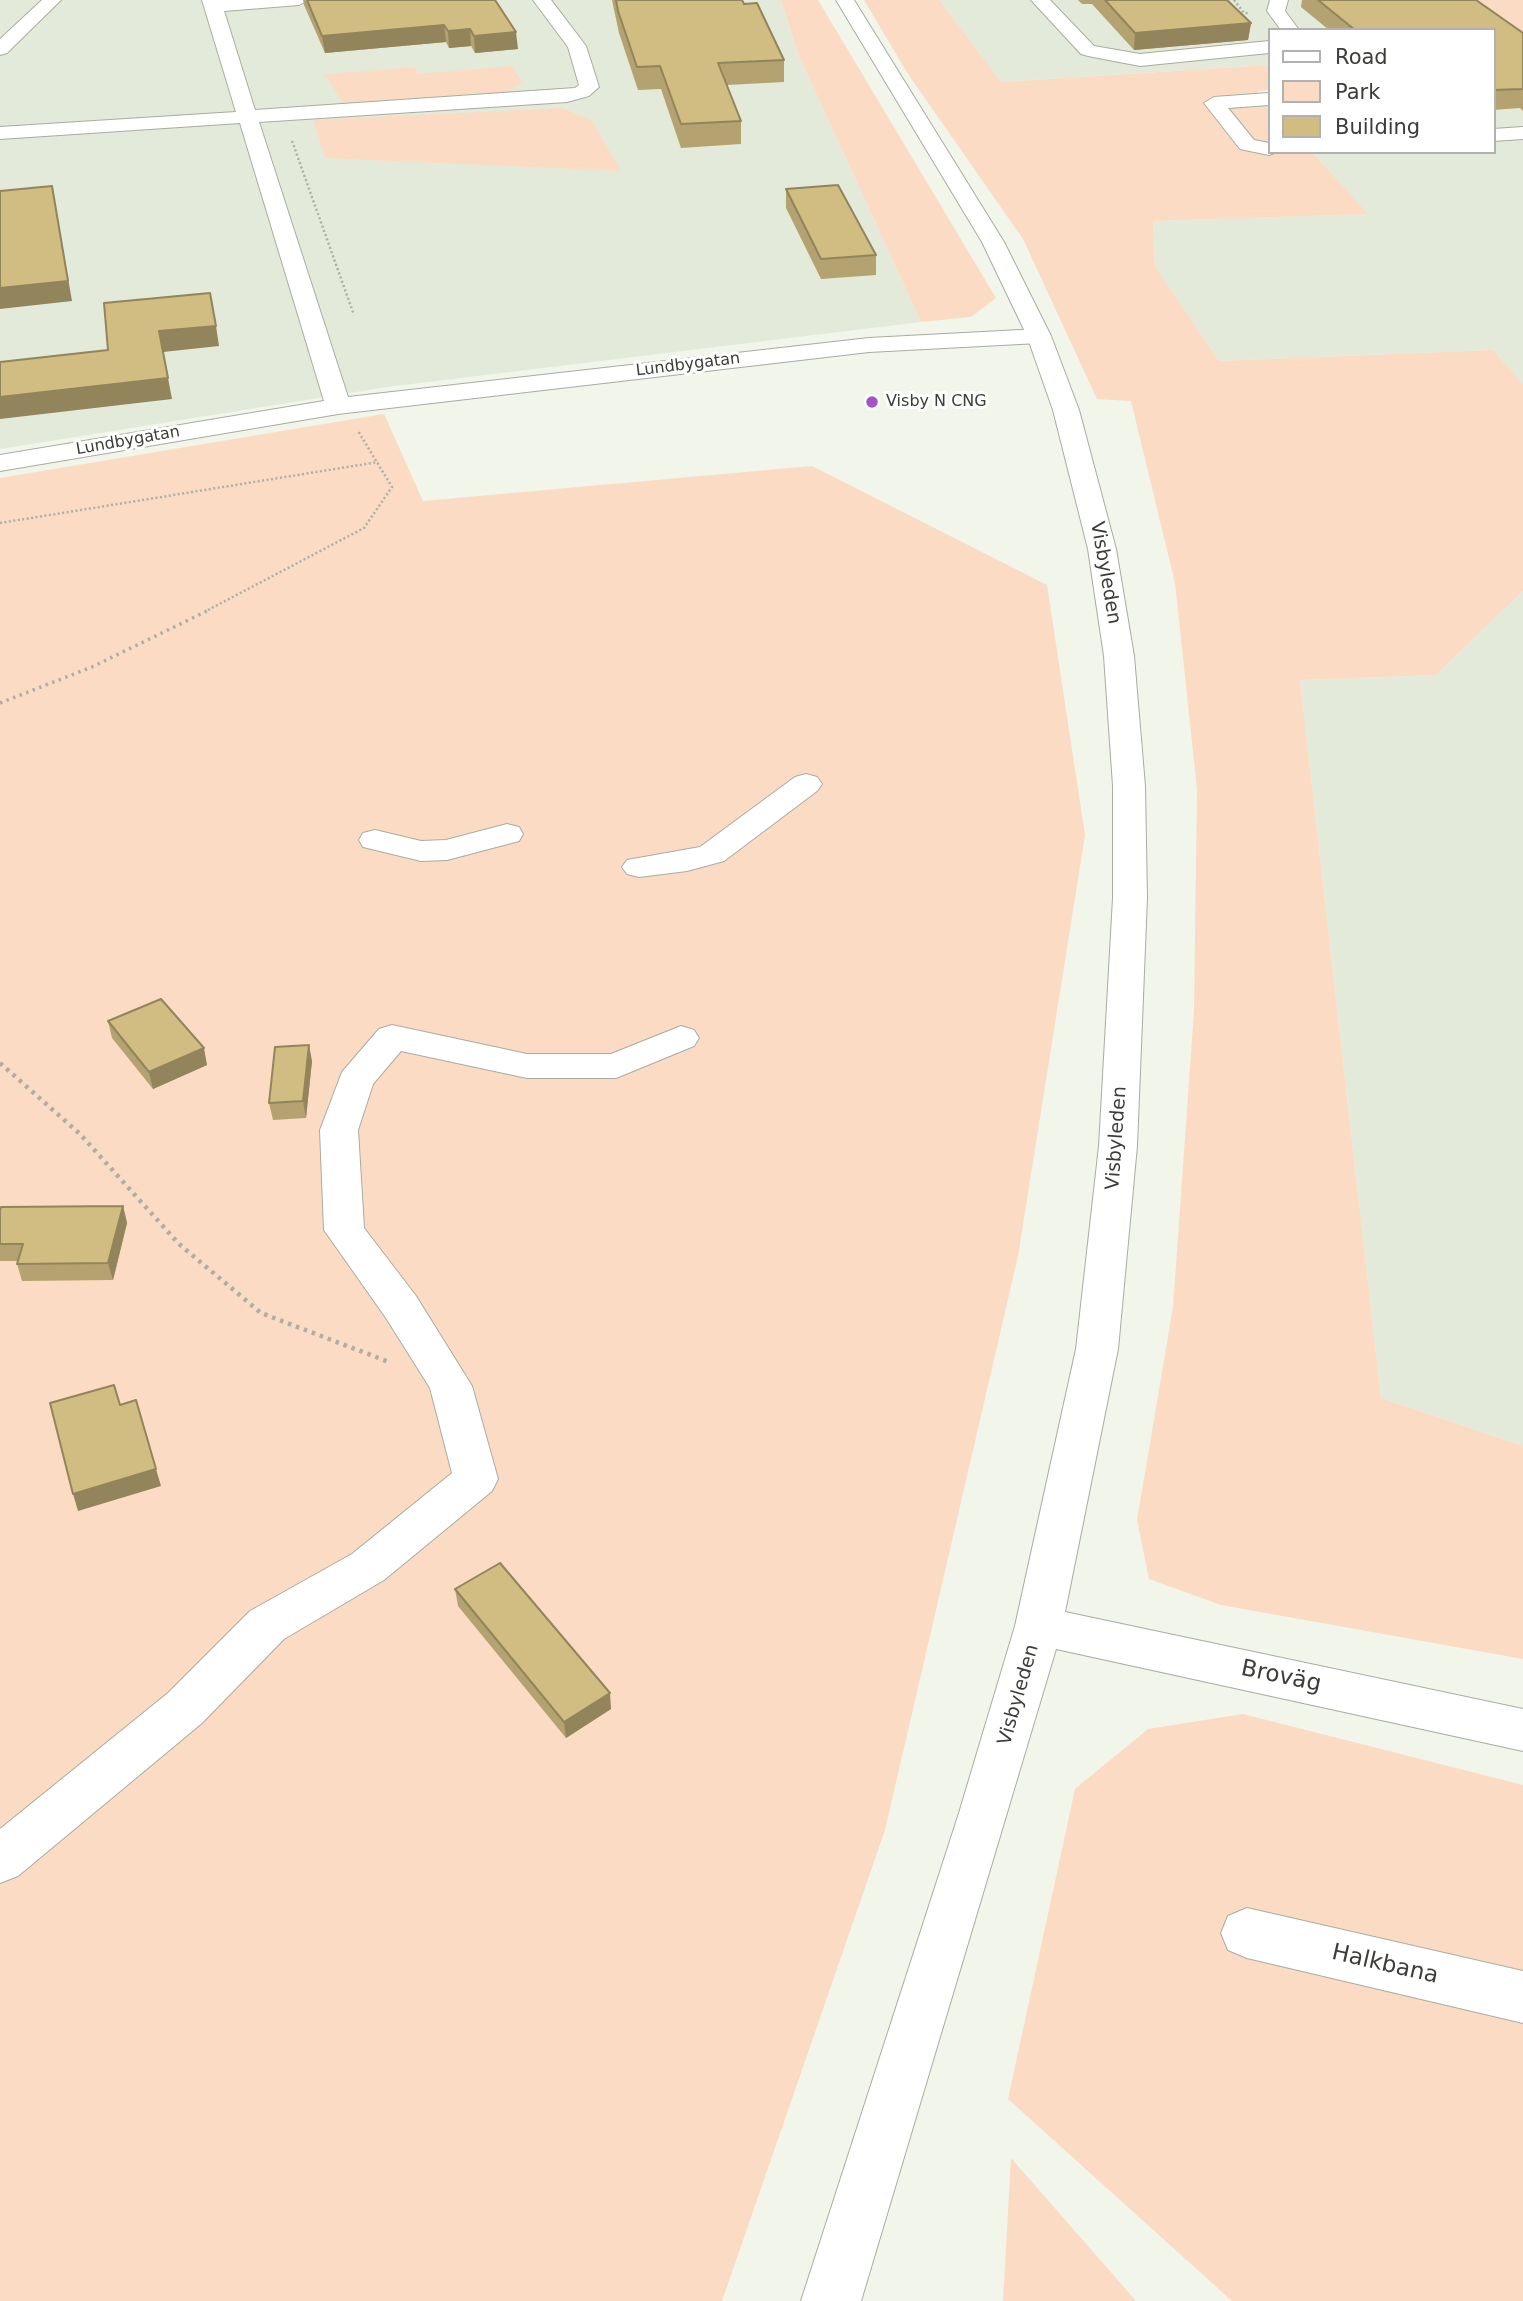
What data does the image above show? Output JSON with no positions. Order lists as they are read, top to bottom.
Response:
{
  "streets": {
    "street": [
      "Lundbygatan",
      "Visbyleden",
      "Broväg",
      "Halkbana"
    ]
  },
  "crossings": [
    ["Lundbygatan", "Visbyleden"],
    ["Visbyleden", "Broväg"]
  ],
  "places": ["Visby N CNG"],
  "legend": ["Road", "Park", "Building"]
}
